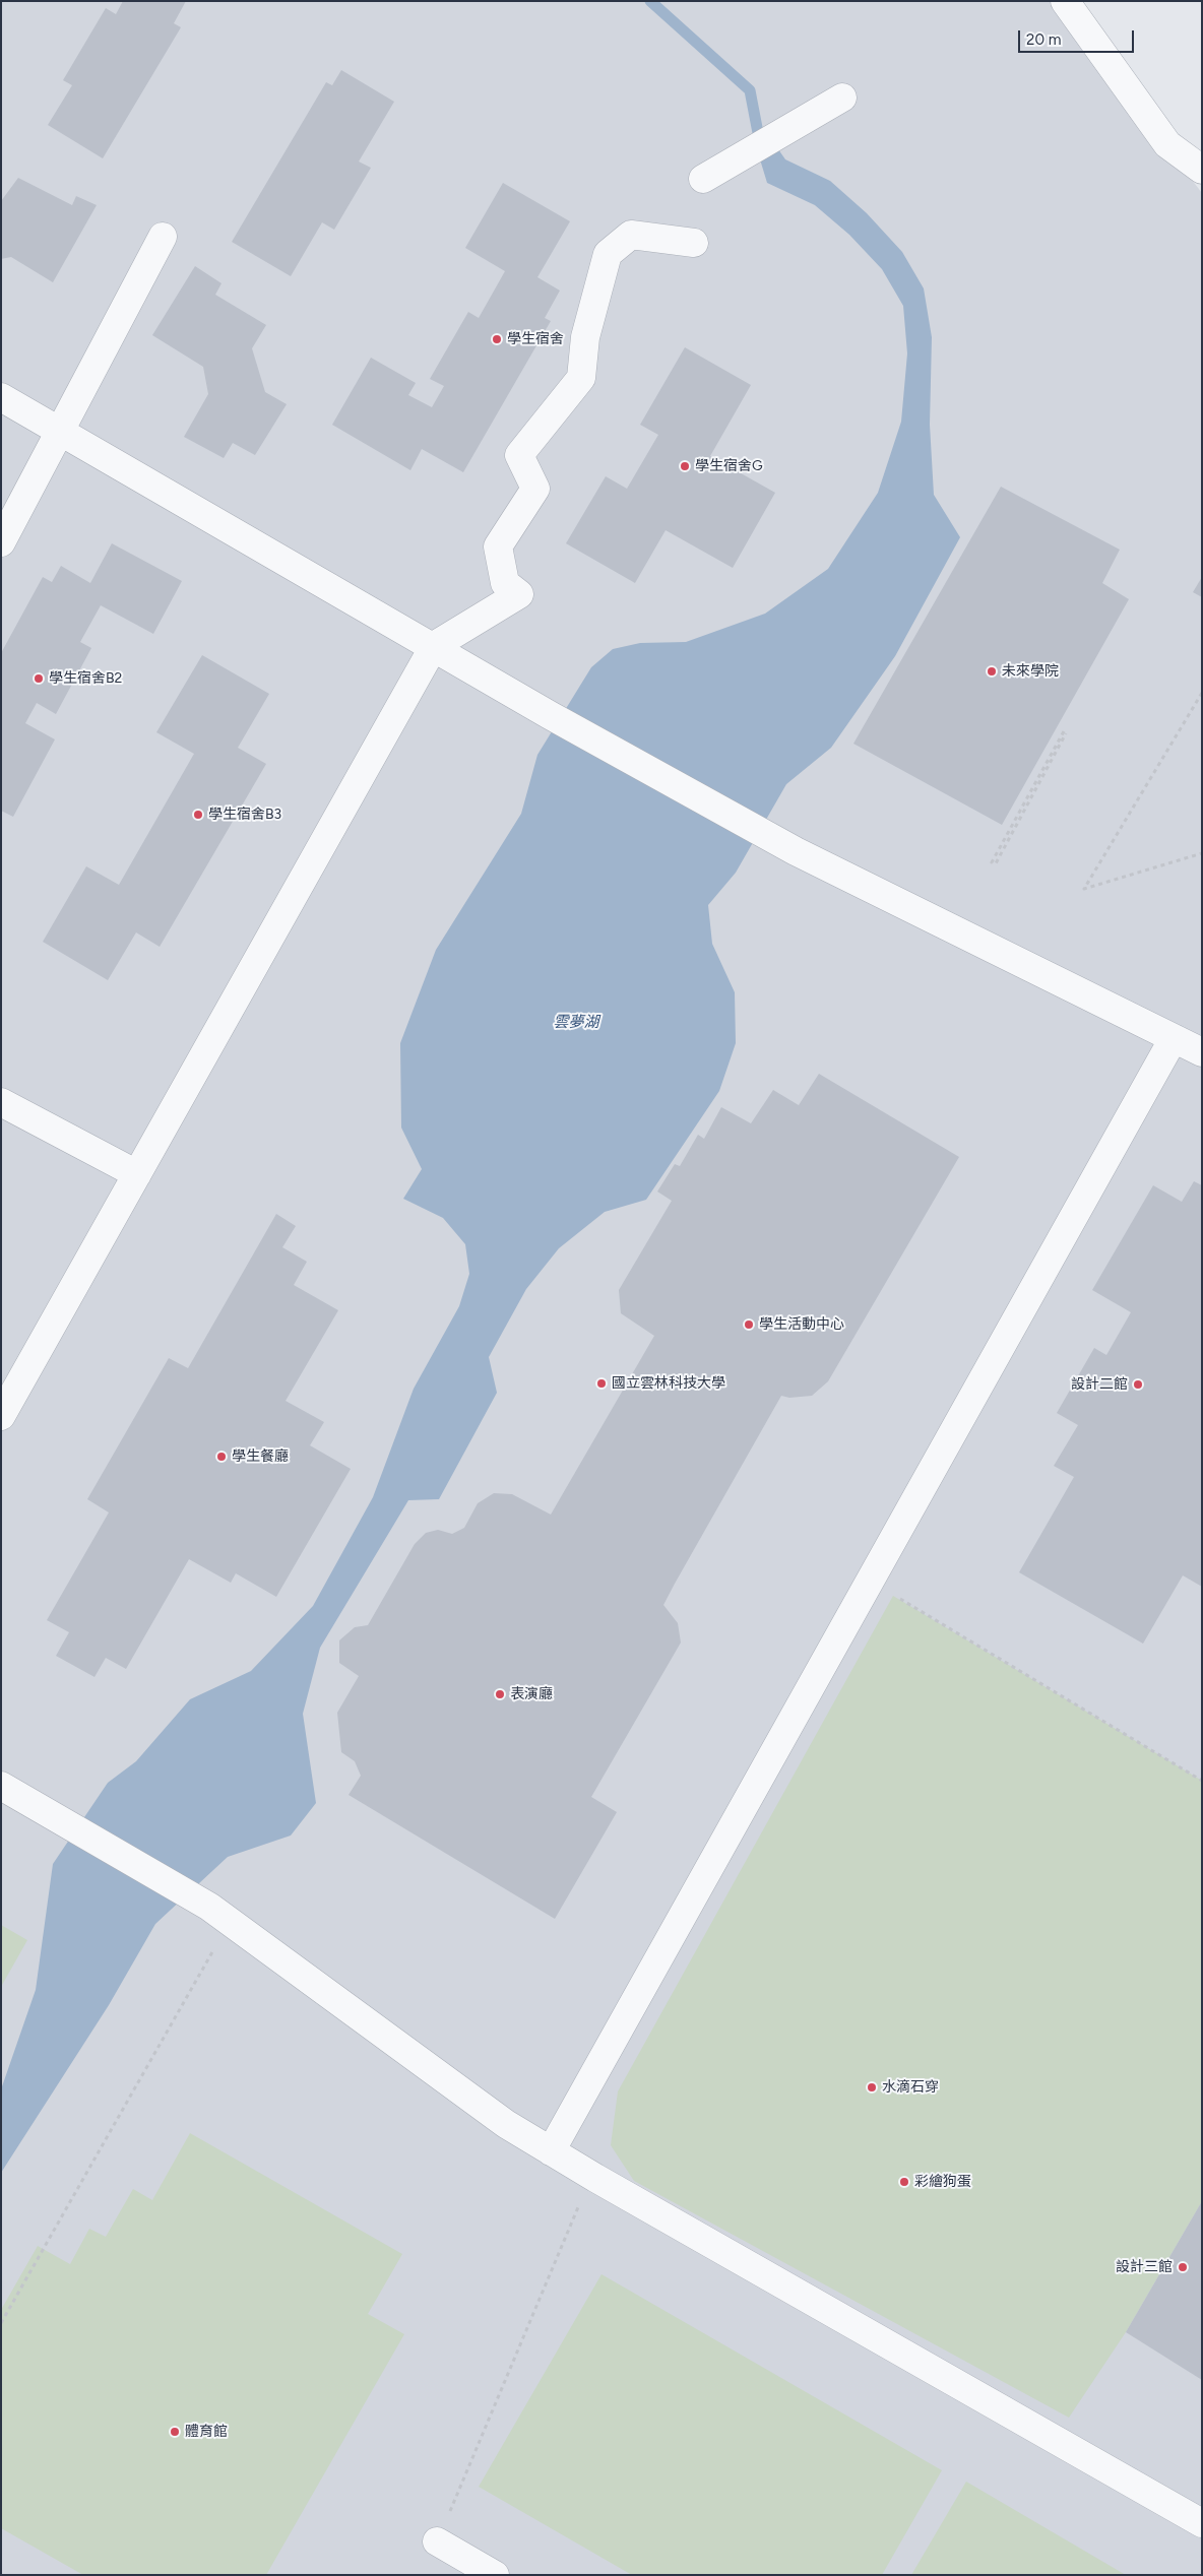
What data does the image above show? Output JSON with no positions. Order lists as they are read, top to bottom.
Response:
{
  "water": ["雲夢湖"],
  "places": [
    "學生宿舍",
    "學生宿舍G",
    "未來學院",
    "學生宿舍B2",
    "學生宿舍B3",
    "學生活動中心",
    "國立雲林科技大學",
    "設計二館",
    "學生餐廳",
    "表演廳",
    "水滴石穿",
    "彩繪狗蛋",
    "設計三館",
    "體育館"
  ],
  "scale_bar": "20 m"
}
